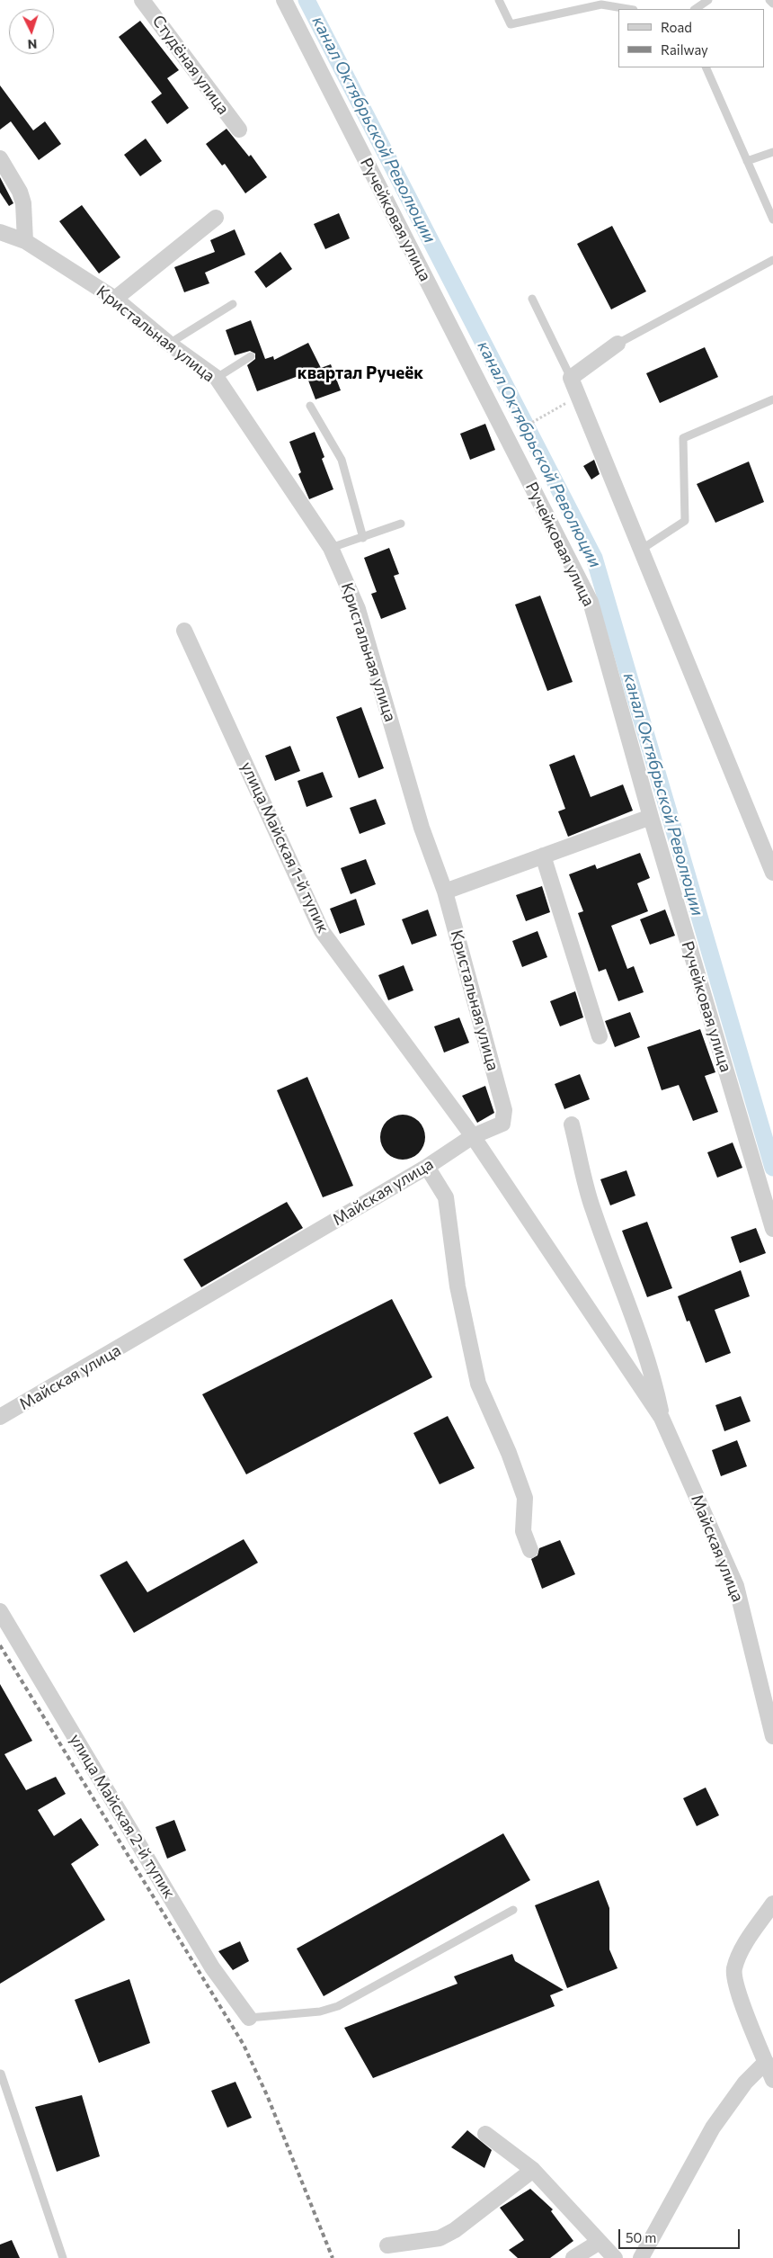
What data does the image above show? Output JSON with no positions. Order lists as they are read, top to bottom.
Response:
{
  "streets": {
    "street": [
      "Студёная улица",
      "Ручейковая улица",
      "Кристальная улица",
      "улица Майская 1-й тупик",
      "Майская улица",
      "улица Майская 2-й тупик"
    ]
  },
  "crossings": [
    ["Кристальная улица", "улица Майская 1-й тупик"],
    ["Кристальная улица", "Майская улица"],
    ["улица Майская 1-й тупик", "Майская улица"]
  ],
  "districts": ["квартал Ручеёк"],
  "water": ["канал Октябрьской Революции"],
  "legend": ["Road", "Railway"],
  "scale_bar": "50 m",
  "north": "bottom"
}
